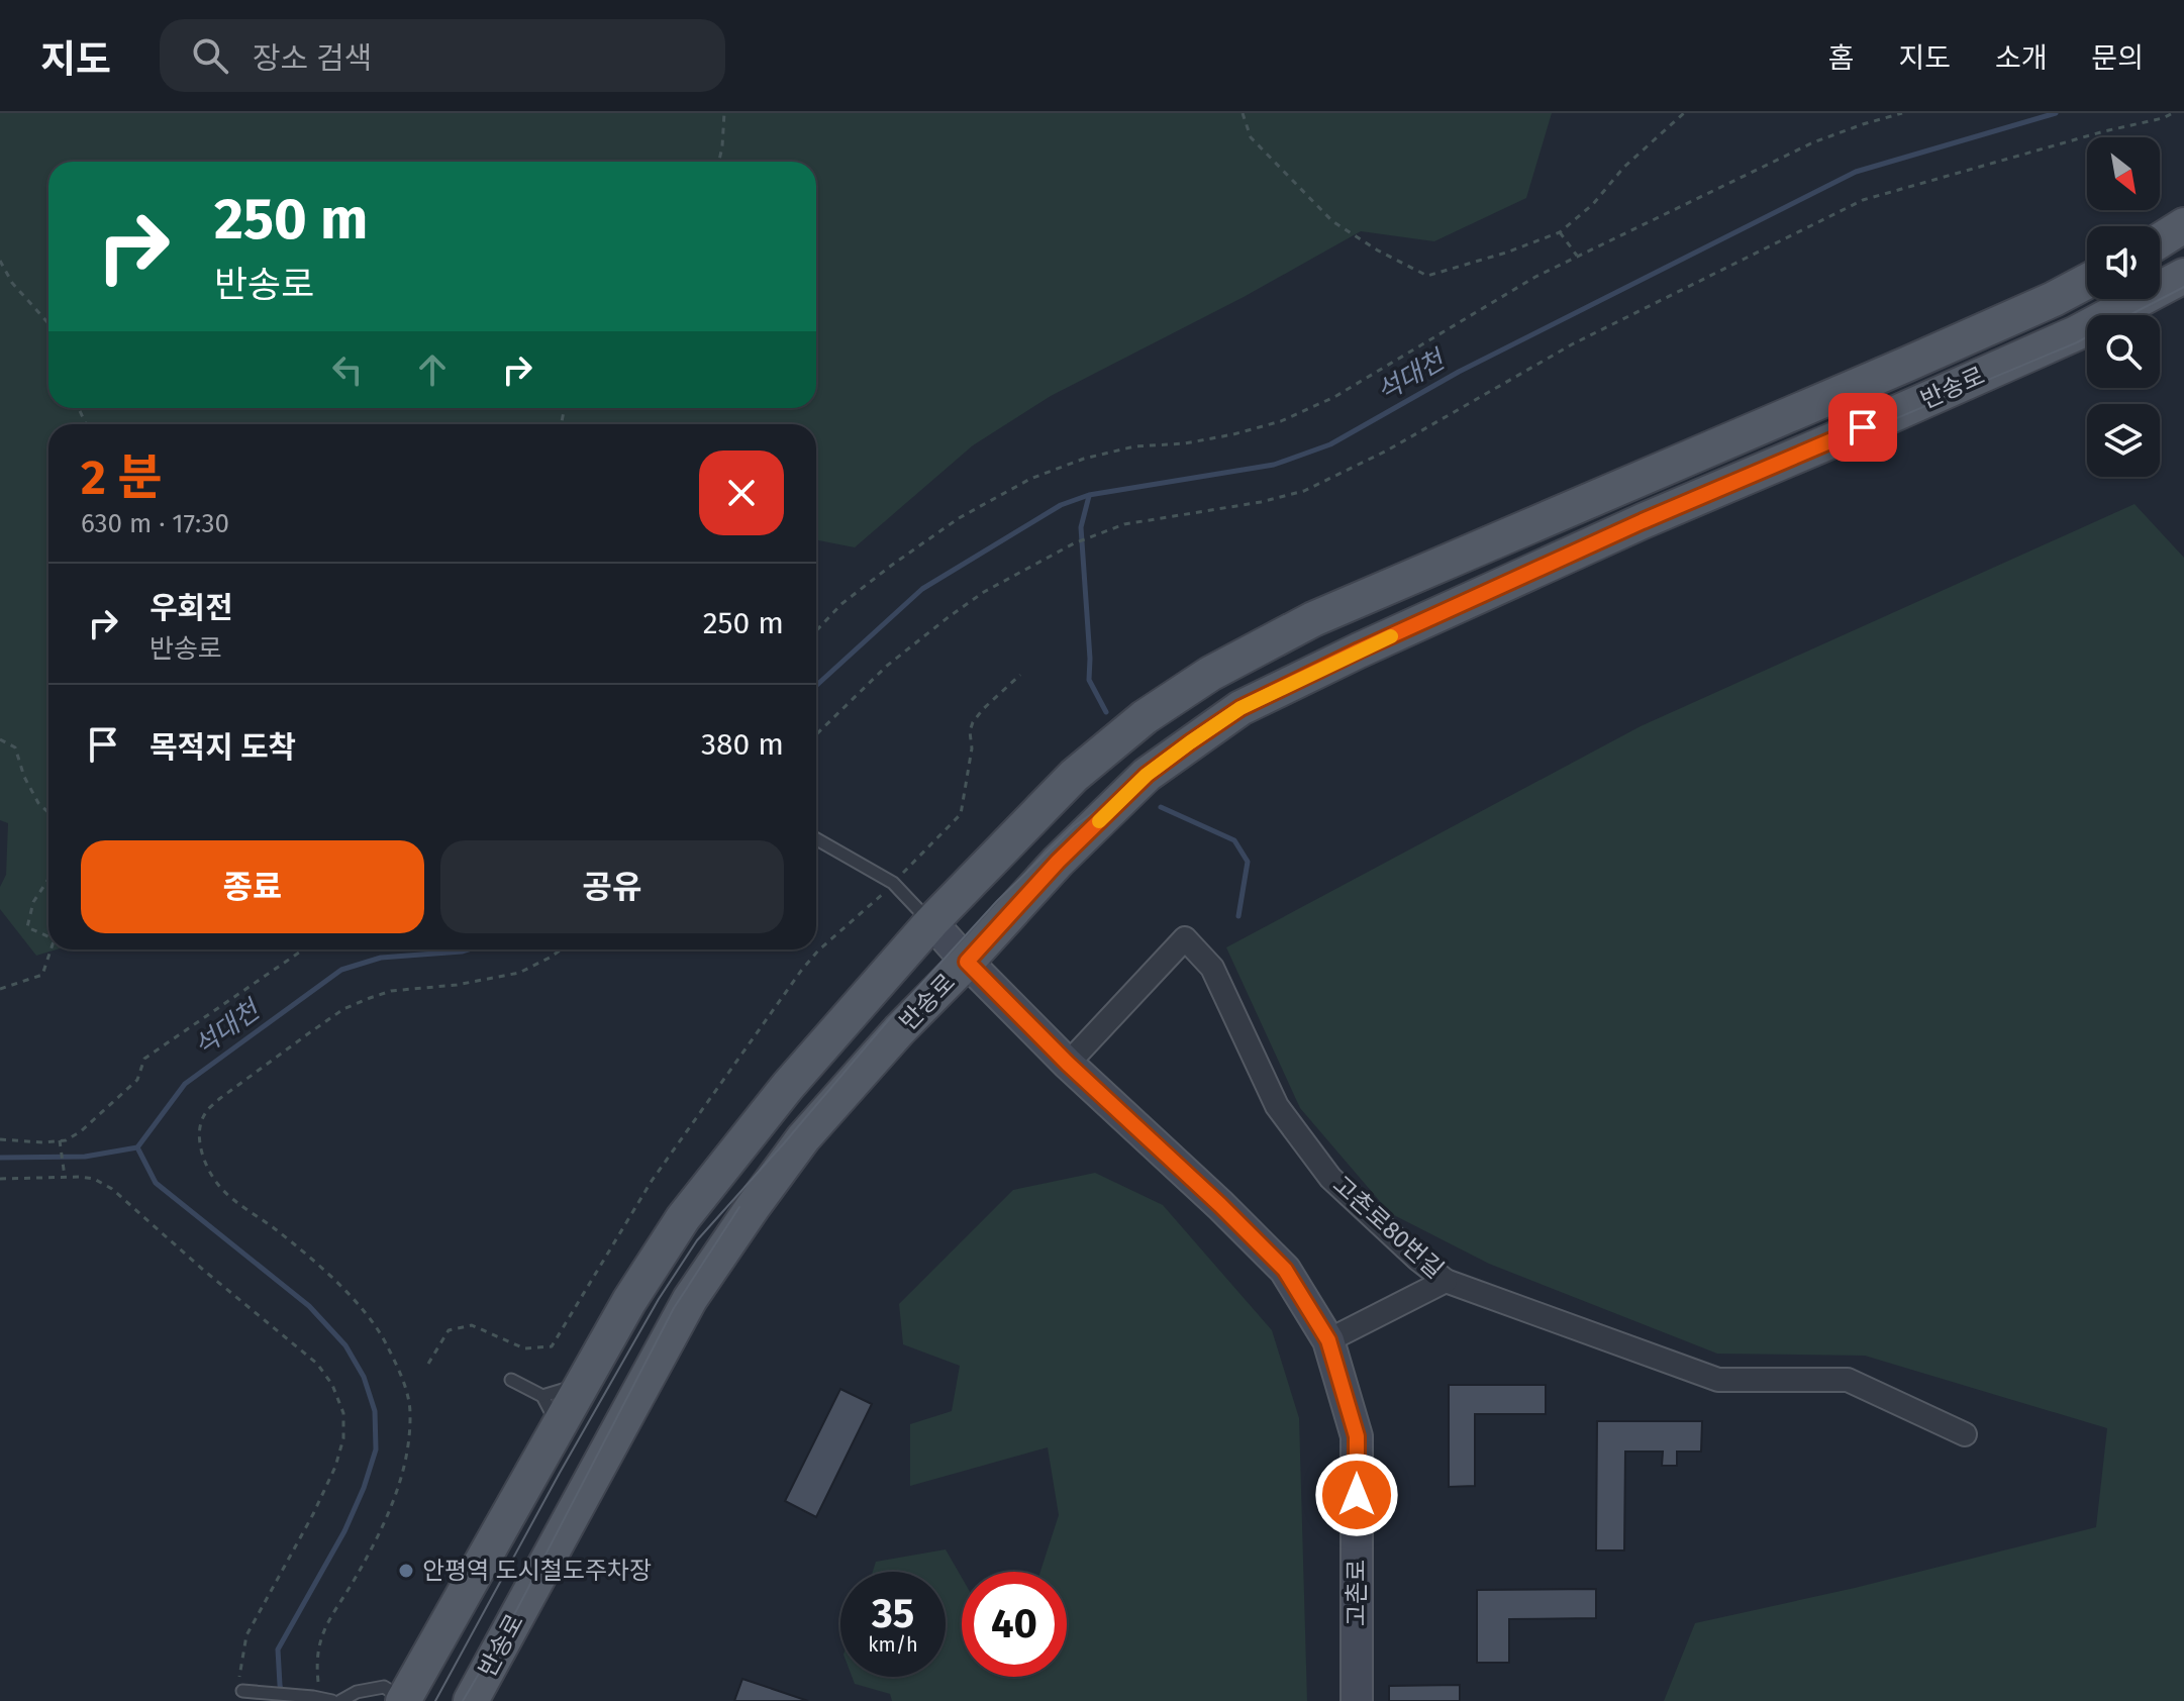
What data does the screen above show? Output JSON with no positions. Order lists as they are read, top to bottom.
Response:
{
  "streets": {
    "main road": ["반송로"],
    "street": ["고촌로80번길", "고촌로"]
  },
  "crossings": [
    ["반송로", "고촌로"],
    ["고촌로80번길", "고촌로"]
  ],
  "water": ["석대천"],
  "places": ["안평역 도시철도주차장"],
  "north": "bottom right",
  "page": {
    "header": "지도",
    "search": "장소 검색",
    "nav": [
      "홈",
      "지도",
      "소개",
      "문의"
    ],
    "turn": ["250 m", "반송로"],
    "heading": ["2 분", "630 m · 17:30"],
    "list": [
      {
        "name": "우회전",
        "note": "반송로",
        "value": "250 m"
      },
      {
        "name": "목적지 도착",
        "value": "380 m"
      }
    ],
    "buttons": ["종료", "공유"],
    "speed": "35 km/h",
    "limit": "40"
  }
}
